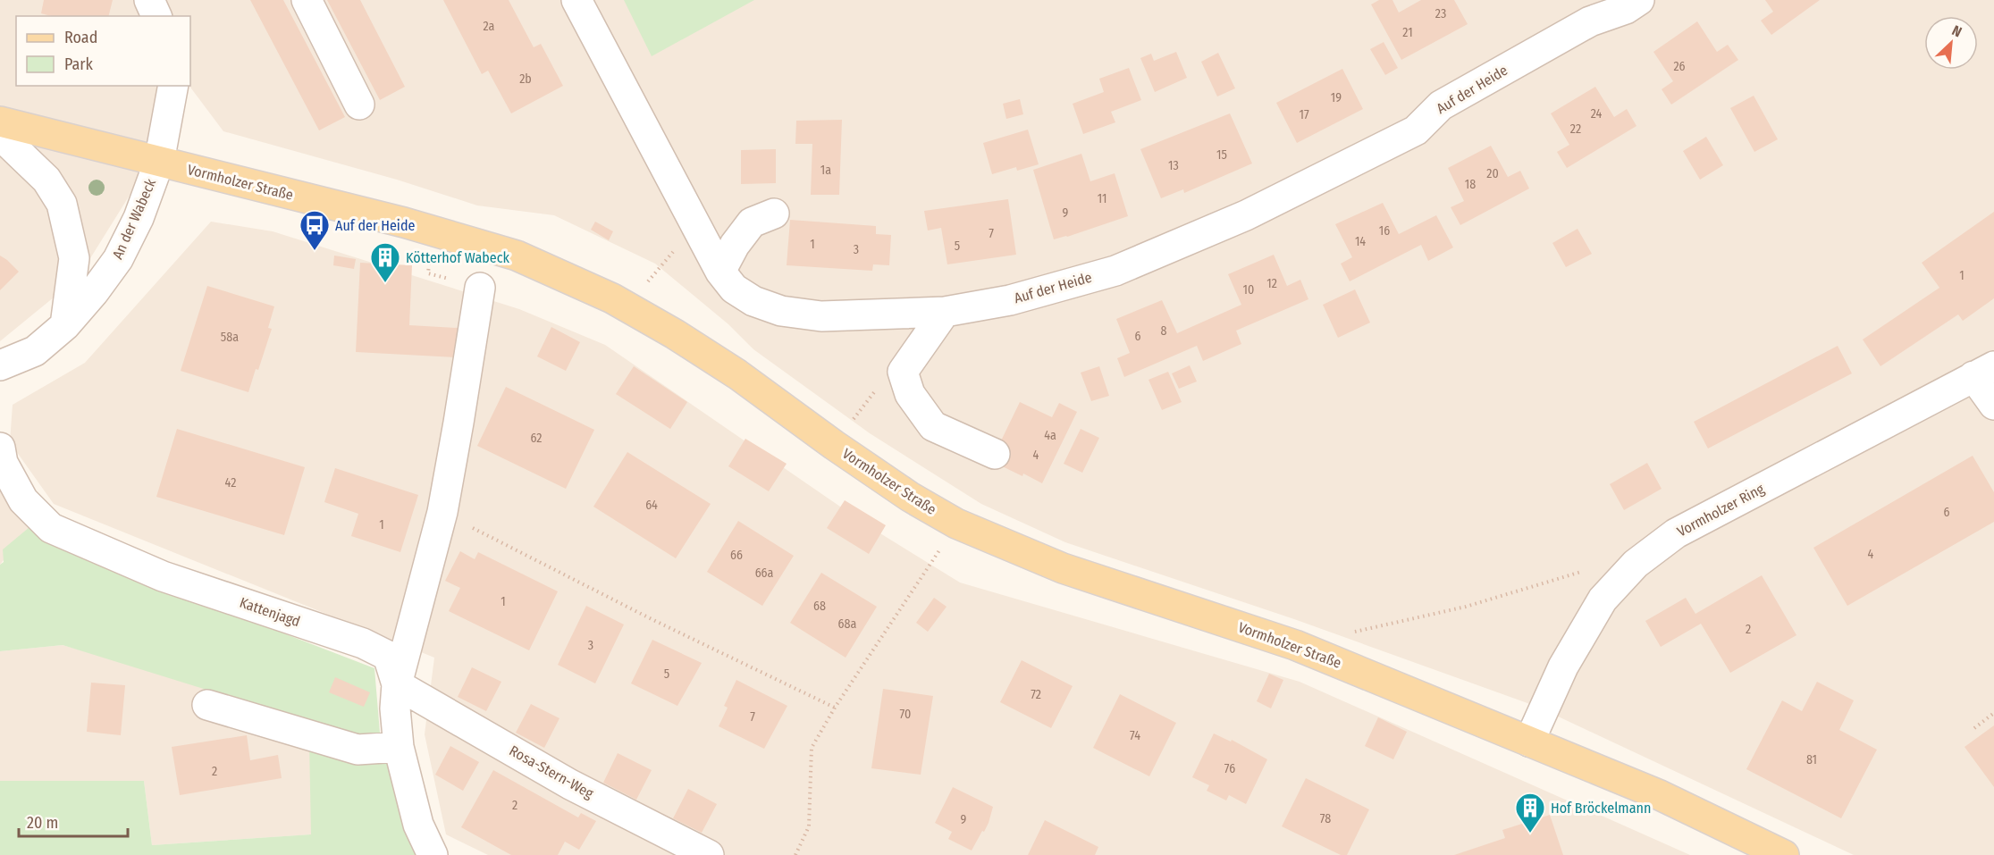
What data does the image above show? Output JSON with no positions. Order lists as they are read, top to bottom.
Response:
{
  "streets": {
    "main road": ["Vormholzer Straße"],
    "street": [
      "Auf der Heide",
      "An der Wabeck",
      "Vormholzer Ring",
      "Kattenjagd",
      "Rosa-Stern-Weg"
    ]
  },
  "crossings": [
    ["Vormholzer Straße", "An der Wabeck"],
    ["Vormholzer Straße", "Vormholzer Ring"],
    ["Kattenjagd", "Rosa-Stern-Weg"]
  ],
  "places": {
    "bus stop": ["Auf der Heide"],
    "building": ["Kötterhof Wabeck", "Hof Bröckelmann"]
  },
  "house_numbers": [
    "23",
    "2a",
    "21",
    "26",
    "2b",
    "19",
    "24",
    "17",
    "22",
    "15",
    "13",
    "1a",
    "20",
    "18",
    "11",
    "9",
    "16",
    "7",
    "14",
    "1",
    "5",
    "3",
    "1",
    "12",
    "10",
    "8",
    "6",
    "58a",
    "4a",
    "62",
    "4",
    "42",
    "64",
    "6",
    "1",
    "4",
    "66",
    "66a",
    "1",
    "68",
    "68a",
    "2",
    "3",
    "5",
    "72",
    "70",
    "7",
    "74",
    "81",
    "76",
    "2",
    "2",
    "78",
    "9"
  ],
  "legend": ["Road", "Park"],
  "scale_bar": "20 m",
  "north": "top right"
}
